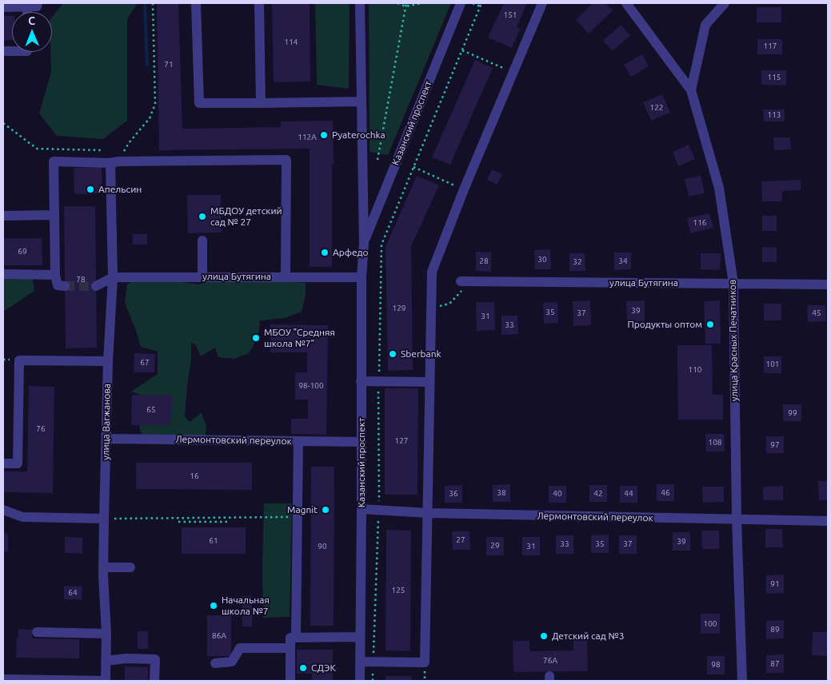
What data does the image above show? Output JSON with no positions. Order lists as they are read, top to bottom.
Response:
{
  "streets": {
    "street": [
      "Казанский проспект",
      "улица Бутягина",
      "улица Красных Печатников",
      "улица Вагжанова",
      "Лермонтовский переулок"
    ]
  },
  "crossings": [
    ["Казанский проспект", "улица Бутягина"],
    ["Казанский проспект", "Лермонтовский переулок"],
    ["улица Бутягина", "улица Красных Печатников"],
    ["улица Бутягина", "улица Вагжанова"],
    ["улица Красных Печатников", "Лермонтовский переулок"],
    ["улица Вагжанова", "Лермонтовский переулок"]
  ],
  "places": [
    "Pyaterochka",
    "Апельсин",
    "МБДОУ детский сад № 27",
    "Арфедо",
    "Продукты оптом",
    "МБОУ \"Средняя школа №7\"",
    "Sberbank",
    "Magnit",
    "Начальная школа №7",
    "Детский сад №3",
    "СДЭК"
  ],
  "house_numbers": [
    "151",
    "114",
    "117",
    "71",
    "115",
    "122",
    "113",
    "112А",
    "116",
    "69",
    "30",
    "28",
    "34",
    "32",
    "78",
    "129",
    "39",
    "35",
    "37",
    "45",
    "31",
    "33",
    "67",
    "101",
    "110",
    "98-100",
    "65",
    "99",
    "76",
    "127",
    "108",
    "97",
    "16",
    "38",
    "46",
    "36",
    "40",
    "42",
    "44",
    "27",
    "61",
    "39",
    "33",
    "35",
    "37",
    "29",
    "90",
    "31",
    "91",
    "125",
    "64",
    "100",
    "89",
    "86А",
    "76А",
    "87",
    "98"
  ],
  "north": "top"
}
